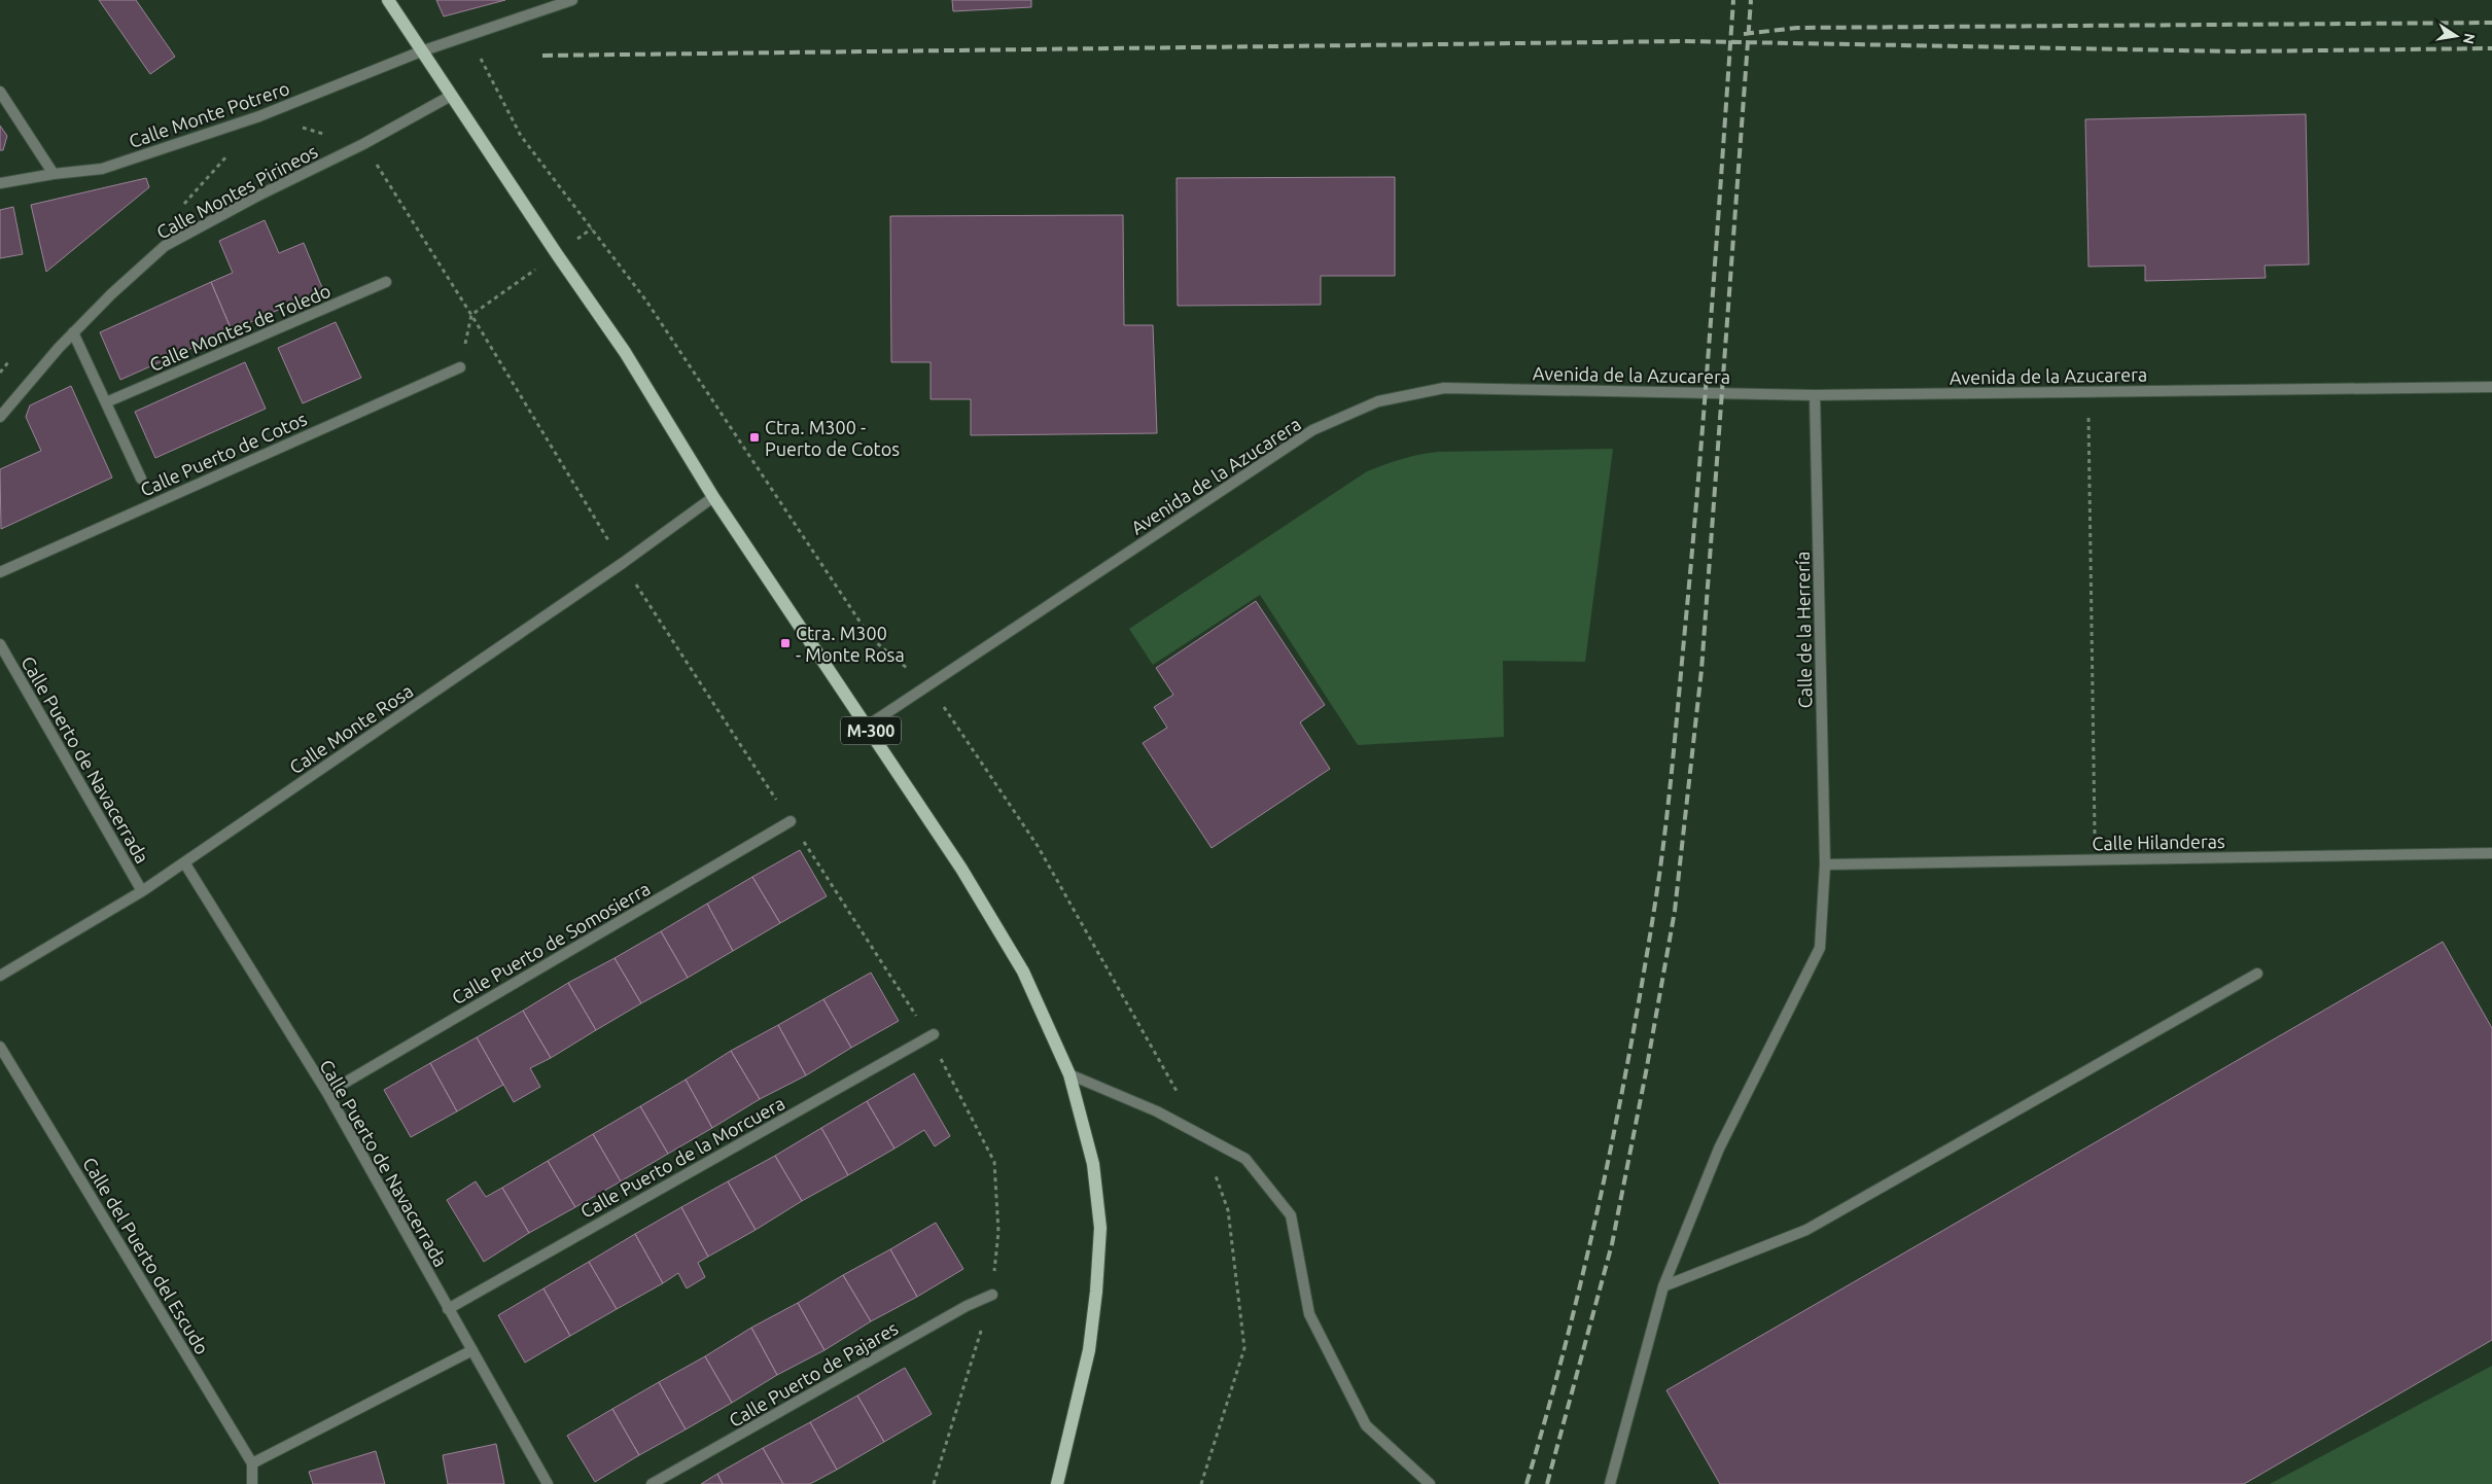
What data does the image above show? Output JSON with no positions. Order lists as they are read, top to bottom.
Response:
{
  "streets": {
    "main road": ["M-300"],
    "street": [
      "Calle Monte Potrero",
      "Calle Montes Pirineos",
      "Calle Montes de Toledo",
      "Avenida de la Azucarera",
      "Calle Puerto de Cotos",
      "Calle de la Herrería",
      "Calle Monte Rosa",
      "Calle Puerto de Navacerrada",
      "Calle Hilanderas",
      "Calle Puerto de Somosierra",
      "Calle Puerto de la Morcuera",
      "Calle del Puerto del Escudo",
      "Calle Puerto de Pajares"
    ]
  },
  "crossings": [
    ["Calle Monte Potrero", "M-300"],
    ["Calle Montes Pirineos", "M-300"],
    ["Avenida de la Azucarera", "Calle de la Herrería"],
    ["Avenida de la Azucarera", "M-300"],
    ["Calle de la Herrería", "Calle Hilanderas"],
    ["Calle Monte Rosa", "M-300"],
    ["Calle Monte Rosa", "Calle Puerto de Navacerrada"],
    ["Calle Puerto de Navacerrada", "Calle Puerto de Somosierra"],
    ["Calle Puerto de Navacerrada", "Calle Puerto de la Morcuera"]
  ],
  "places": {
    "transit": ["Ctra. M300 - Puerto de Cotos", "Ctra. M300 - Monte Rosa"]
  },
  "north": "right"
}
